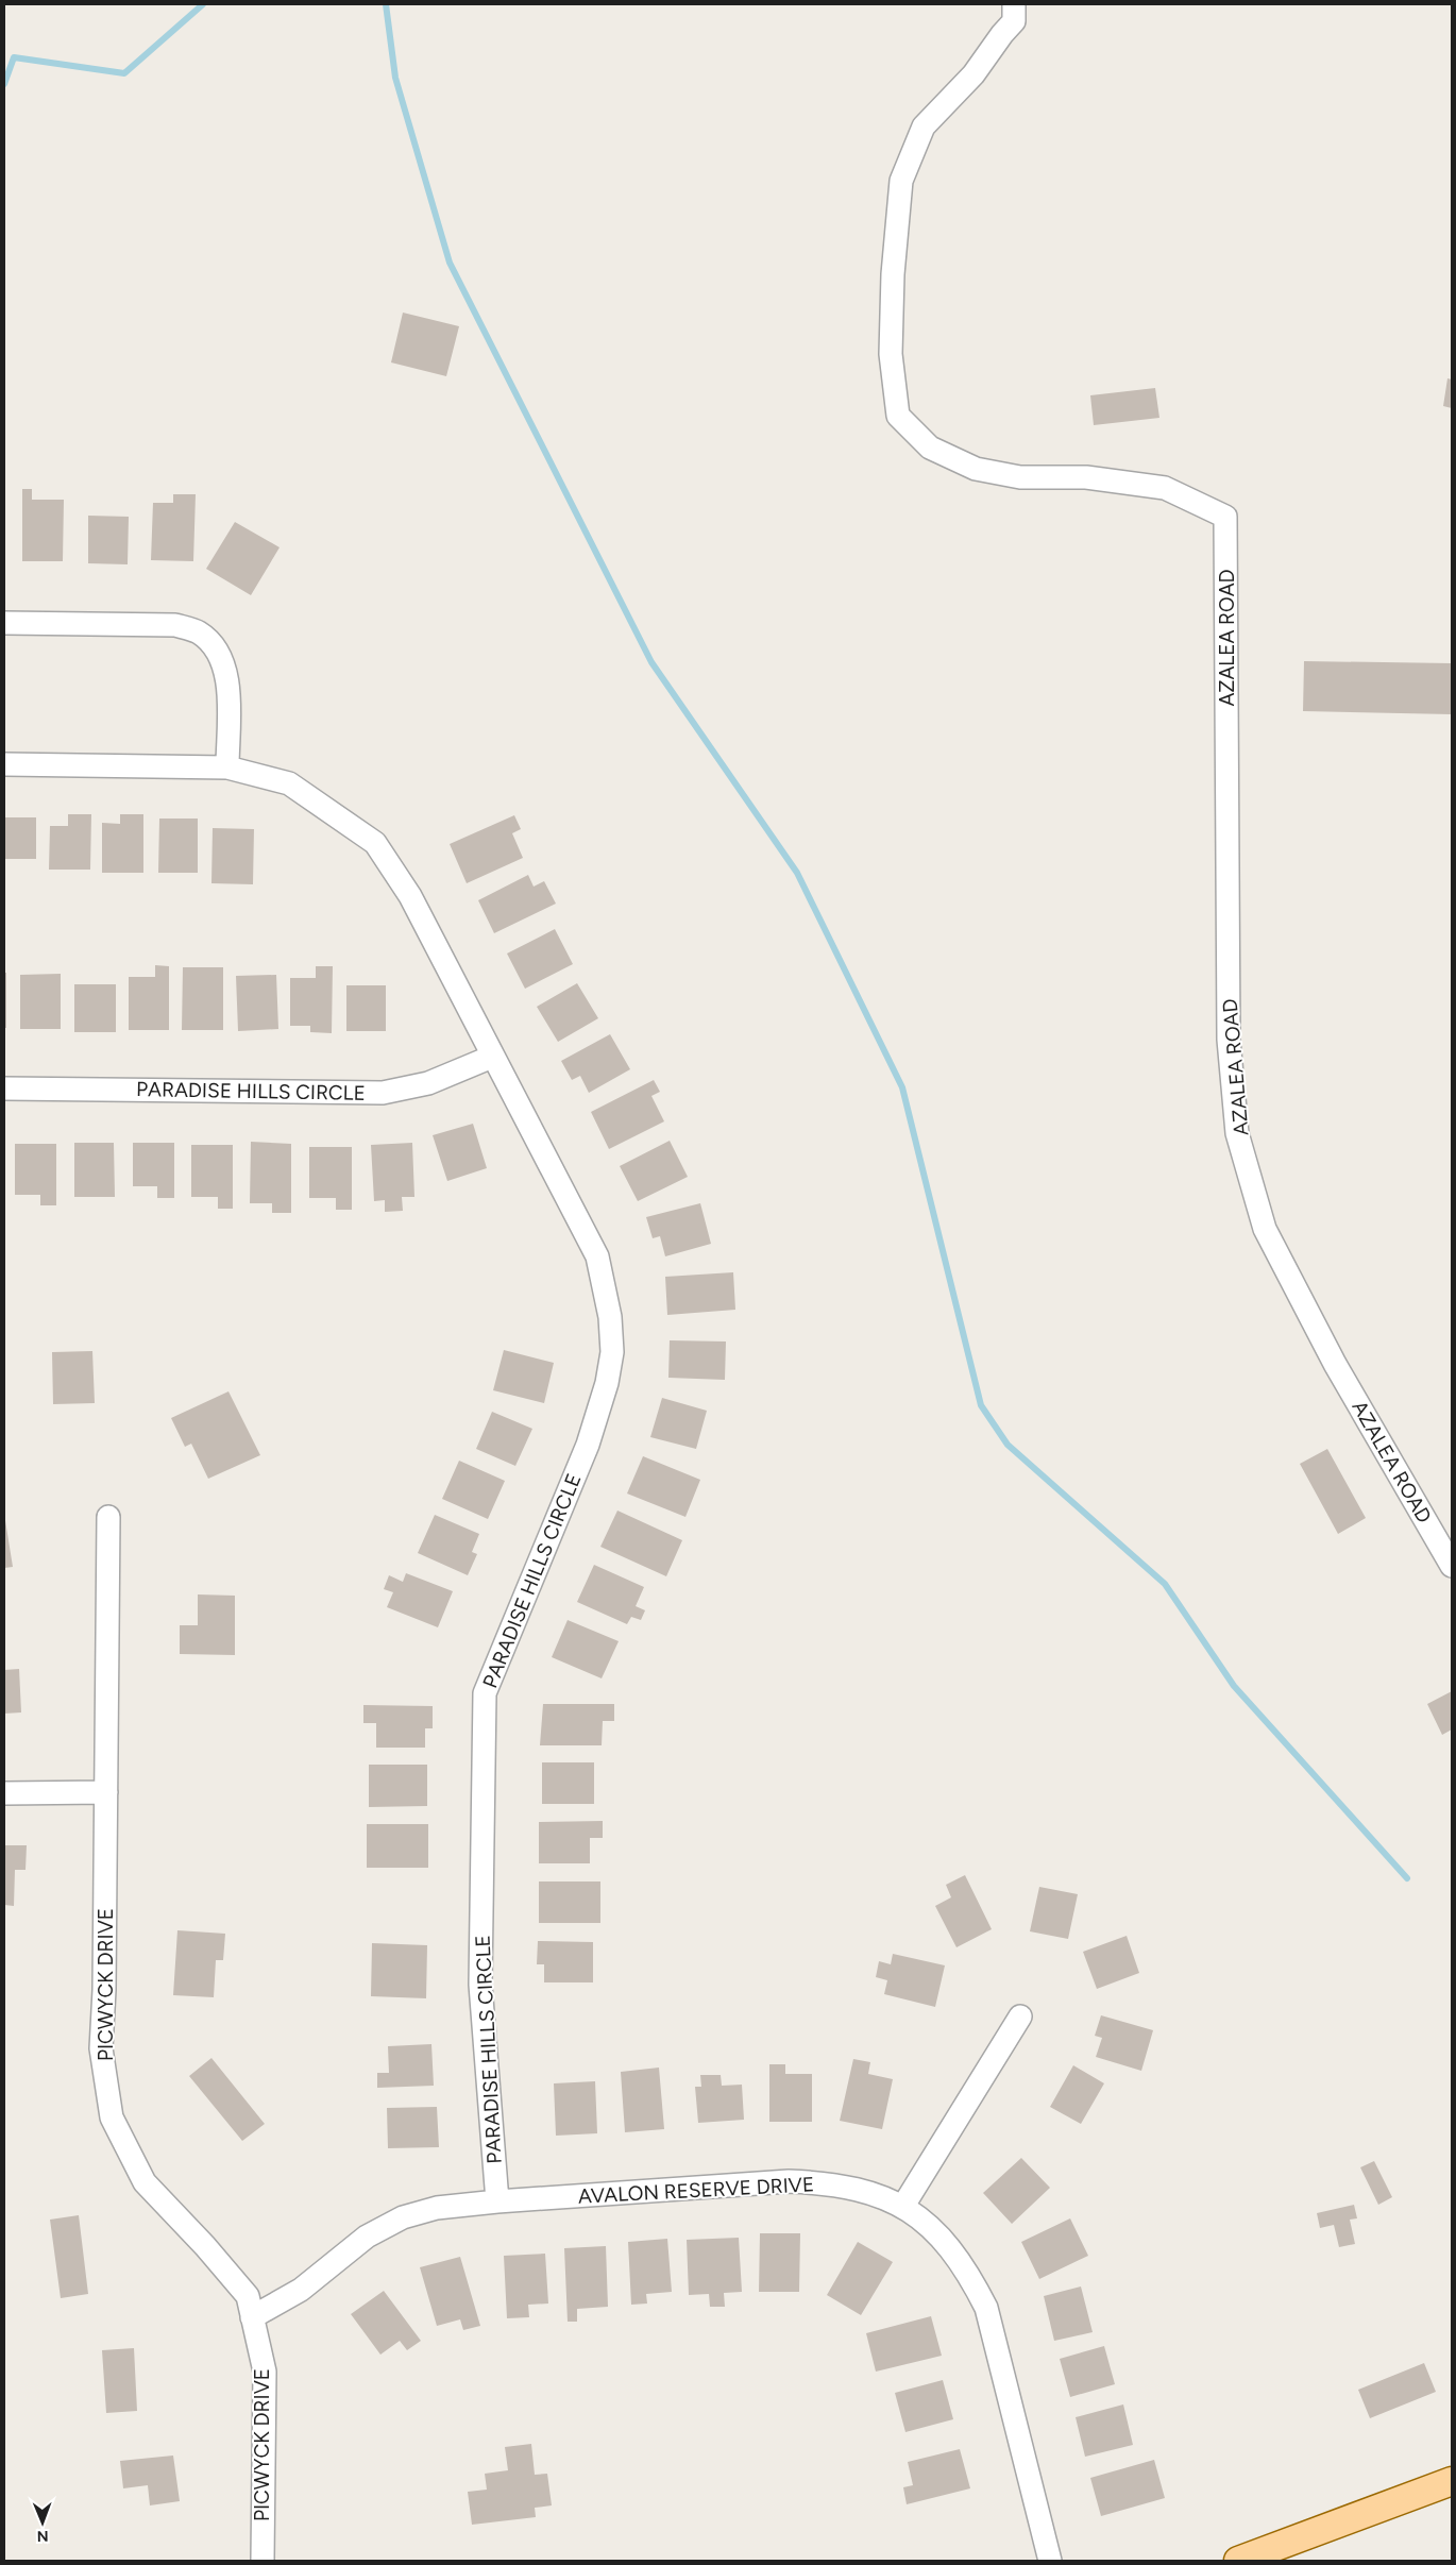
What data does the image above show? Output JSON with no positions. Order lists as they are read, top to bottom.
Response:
{
  "streets": {
    "street": [
      "AZALEA ROAD",
      "PARADISE HILLS CIRCLE",
      "PICWYCK DRIVE",
      "AVALON RESERVE DRIVE"
    ]
  },
  "crossings": [
    ["PARADISE HILLS CIRCLE", "AVALON RESERVE DRIVE"],
    ["PICWYCK DRIVE", "AVALON RESERVE DRIVE"]
  ],
  "north": "bottom"
}
